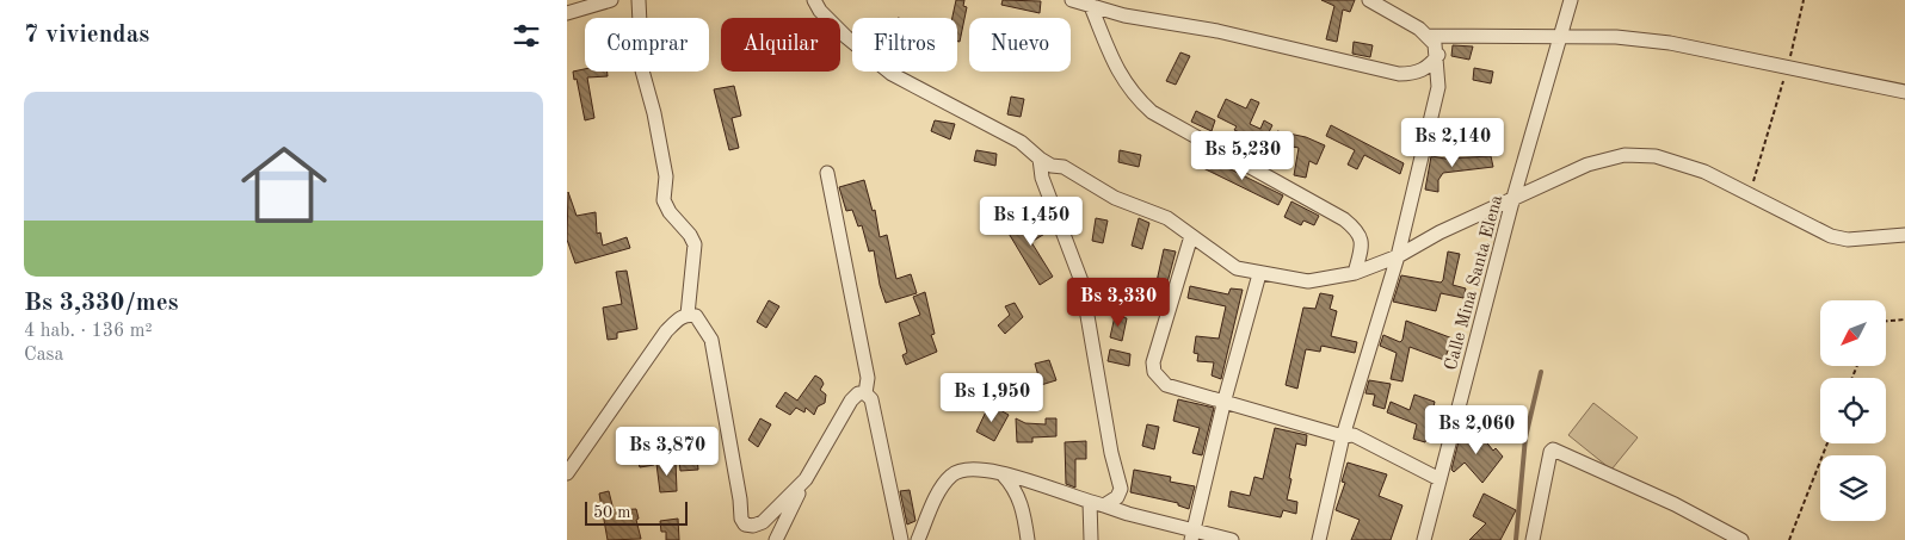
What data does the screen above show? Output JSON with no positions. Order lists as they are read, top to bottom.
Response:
{
  "streets": {
    "street": ["Calle Mina Santa Elena"]
  },
  "scale_bar": "50 m",
  "north": "bottom left",
  "page": {
    "heading": "7 viviendas",
    "chip": [
      "Comprar",
      "Alquilar",
      "Filtros",
      "Nuevo"
    ],
    "list": [
      {
        "name": "Bs 3,330/mes",
        "note": "4 hab. · 136 m² · Casa"
      }
    ],
    "price": [
      "Bs 2,140",
      "Bs 5,230",
      "Bs 1,450",
      "Bs 3,330",
      "Bs 1,950",
      "Bs 2,060",
      "Bs 3,870"
    ],
    "scale": "50 m"
  }
}
